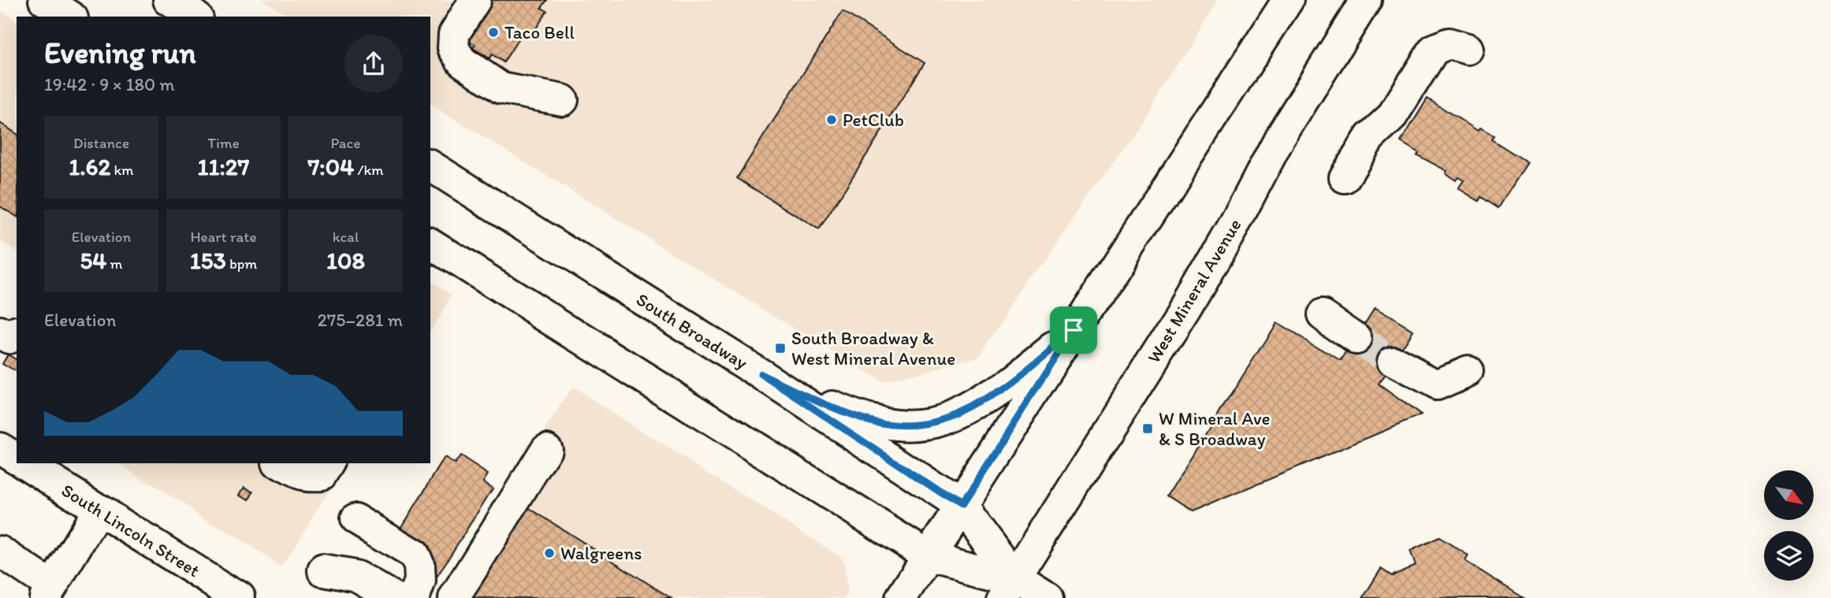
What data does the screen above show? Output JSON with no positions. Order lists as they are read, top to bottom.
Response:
{
  "streets": {
    "main road": ["West Mineral Avenue", "South Broadway", "South Lincoln Street"]
  },
  "crossings": [
    ["West Mineral Avenue", "South Broadway"]
  ],
  "places": {
    "other": ["Taco Bell", "PetClub", "Walgreens"],
    "transit": ["South Broadway & West Mineral Avenue", "W Mineral Ave & S Broadway"]
  },
  "north": "bottom right",
  "page": {
    "heading": ["Evening run", "19:42 · 9 × 180 m"],
    "stats": [
      ["Distance", "1.62 km"],
      ["Time", "11:27"],
      ["Pace", "7:04 /km"],
      ["Elevation", "54 m"],
      ["Heart rate", "153 bpm"],
      ["kcal", "108"]
    ],
    "chart": ["Elevation", "275–281 m"]
  }
}
